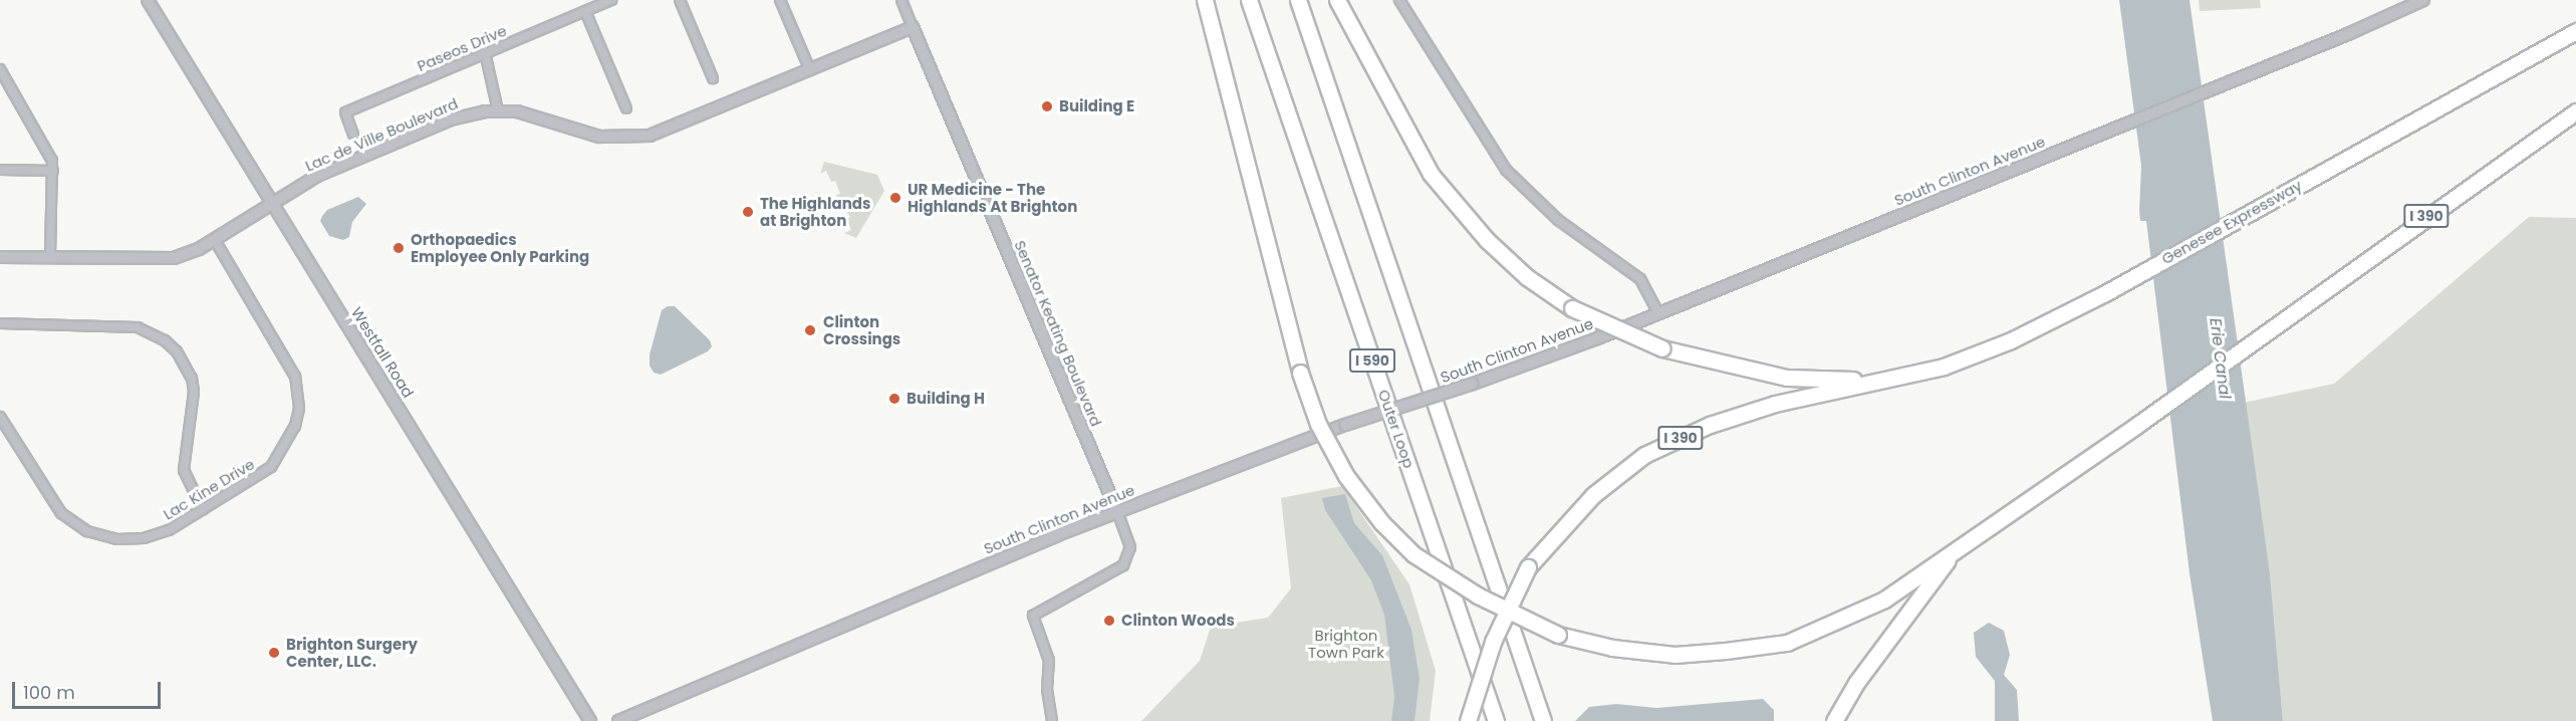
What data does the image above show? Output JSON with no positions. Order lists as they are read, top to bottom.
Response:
{
  "streets": {
    "highway": [
      "I 390",
      "Genesee Expressway",
      "I 590",
      "Outer Loop"
    ],
    "street": [
      "Paseos Drive",
      "Lac de Ville Boulevard",
      "South Clinton Avenue",
      "Senator Keating Boulevard",
      "Westfall Road",
      "Lac Kine Drive"
    ]
  },
  "crossings": [
    ["Lac de Ville Boulevard", "Senator Keating Boulevard"],
    ["Lac de Ville Boulevard", "Westfall Road"],
    ["Lac de Ville Boulevard", "Lac Kine Drive"],
    ["South Clinton Avenue", "Senator Keating Boulevard"],
    ["I 390", "Genesee Expressway"]
  ],
  "water": ["Erie Canal"],
  "parks": ["Brighton Town Park"],
  "places": [
    "Building E",
    "UR Medicine - The Highlands At Brighton",
    "The Highlands at Brighton",
    "Orthopaedics Employee Only Parking",
    "Clinton Crossings",
    "Building H",
    "Clinton Woods",
    "Brighton Surgery Center, LLC."
  ],
  "scale_bar": "100 m"
}
